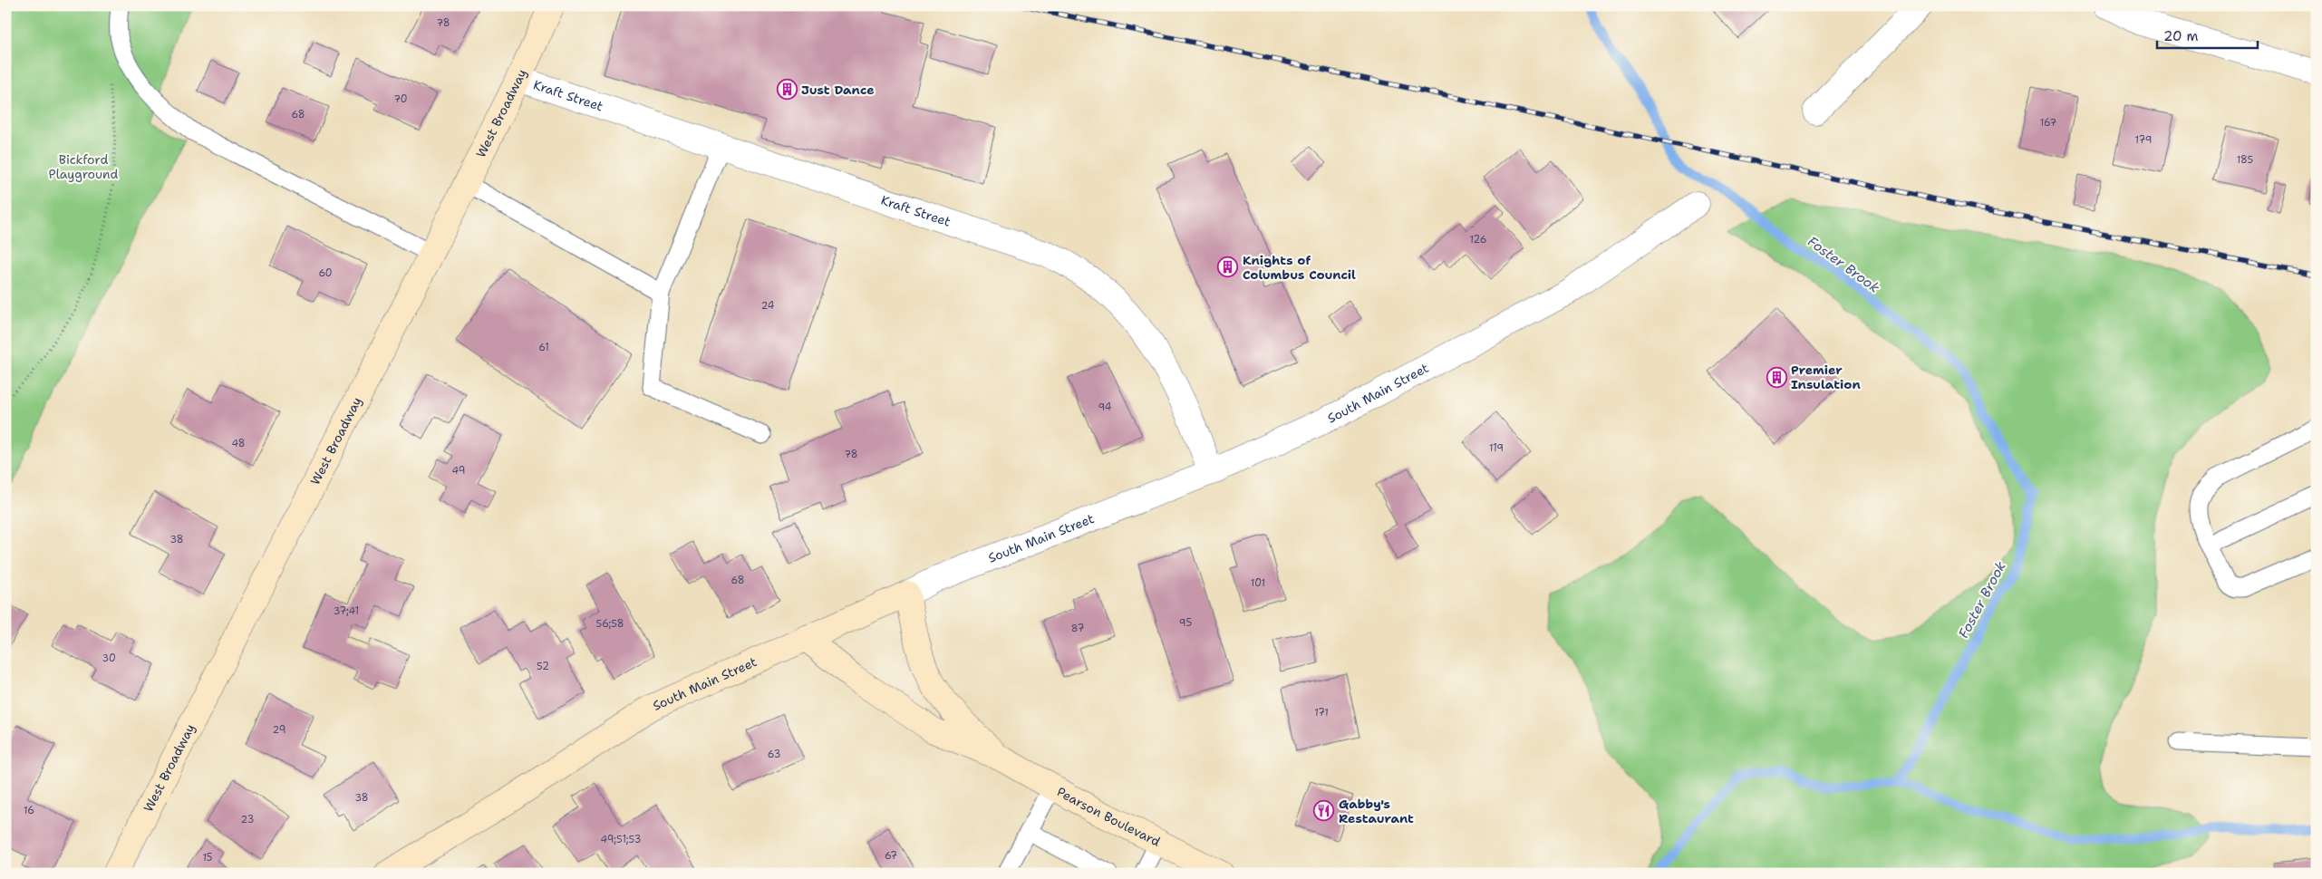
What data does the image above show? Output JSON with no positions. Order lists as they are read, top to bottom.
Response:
{
  "streets": {
    "street": [
      "Kraft Street",
      "West Broadway",
      "South Main Street",
      "Pearson Boulevard"
    ]
  },
  "crossings": [
    ["Kraft Street", "West Broadway"],
    ["Kraft Street", "South Main Street"],
    ["South Main Street", "Pearson Boulevard"]
  ],
  "water": ["Foster Brook"],
  "parks": ["Bickford Playground"],
  "places": {
    "building": ["Just Dance", "Knights of Columbus Council", "Premier Insulation"],
    "restaurant": ["Gabby's Restaurant"]
  },
  "house_numbers": [
    "78",
    "70",
    "68",
    "167",
    "179",
    "185",
    "126",
    "60",
    "24",
    "61",
    "94",
    "48",
    "119",
    "78",
    "49",
    "38",
    "68",
    "101",
    "37;41",
    "95",
    "56;58",
    "87",
    "30",
    "52",
    "171",
    "29",
    "63",
    "38",
    "16",
    "23",
    "49;51;53",
    "67",
    "15"
  ],
  "scale_bar": "20 m"
}
